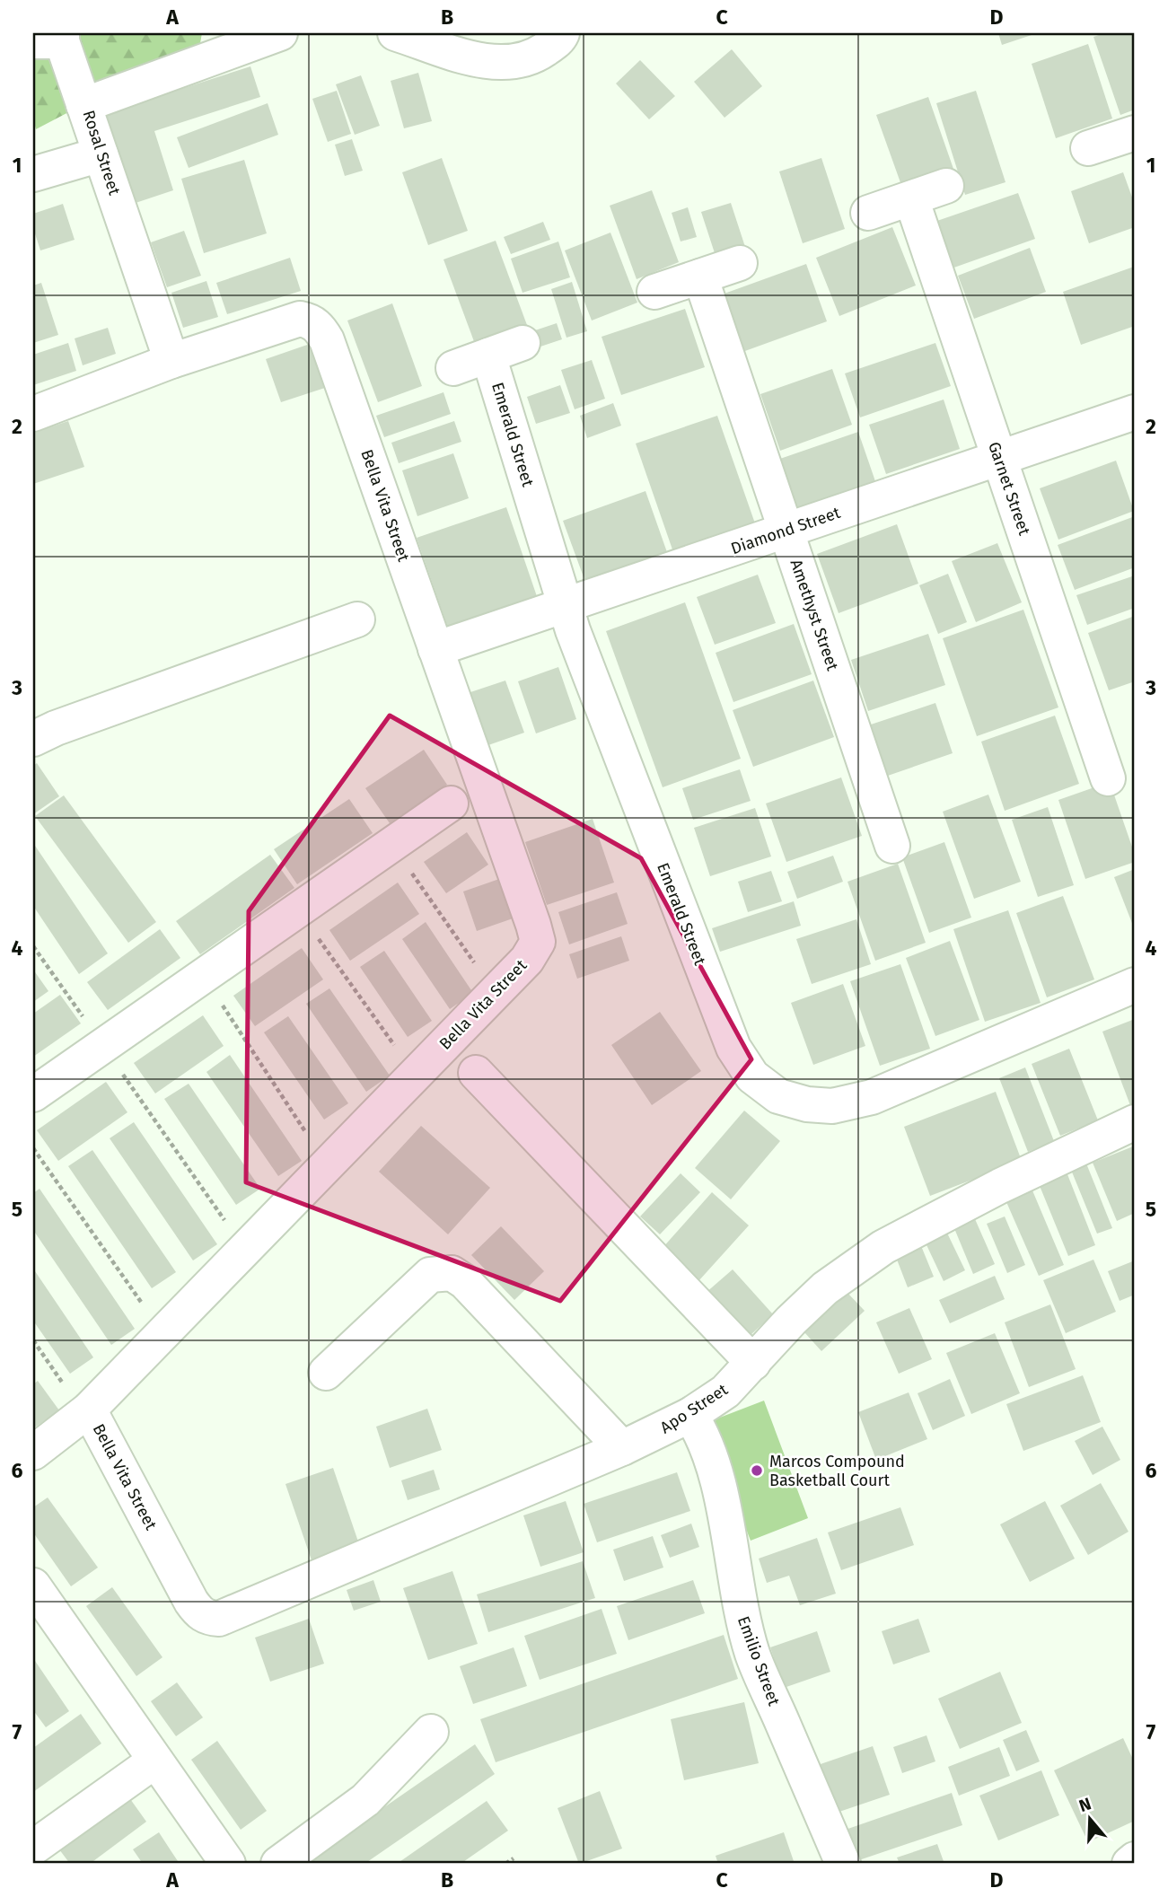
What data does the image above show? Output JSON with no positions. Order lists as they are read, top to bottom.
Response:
{
  "streets": {
    "street": [
      "Rosal Street",
      "Emerald Street",
      "Garnet Street",
      "Bella Vita Street",
      "Diamond Street",
      "Amethyst Street",
      "Apo Street",
      "Emilio Street"
    ]
  },
  "crossings": [
    ["Rosal Street", "Bella Vita Street"],
    ["Emerald Street", "Diamond Street"],
    ["Garnet Street", "Diamond Street"],
    ["Bella Vita Street", "Diamond Street"],
    ["Bella Vita Street", "Apo Street"],
    ["Diamond Street", "Amethyst Street"],
    ["Apo Street", "Emilio Street"]
  ],
  "places": ["Marcos Compound Basketball Court"],
  "north": "top",
  "grid": {
    "columns": [
      "A",
      "B",
      "C",
      "D"
    ],
    "rows": [
      "1",
      "2",
      "3",
      "4",
      "5",
      "6",
      "7"
    ]
  }
}
